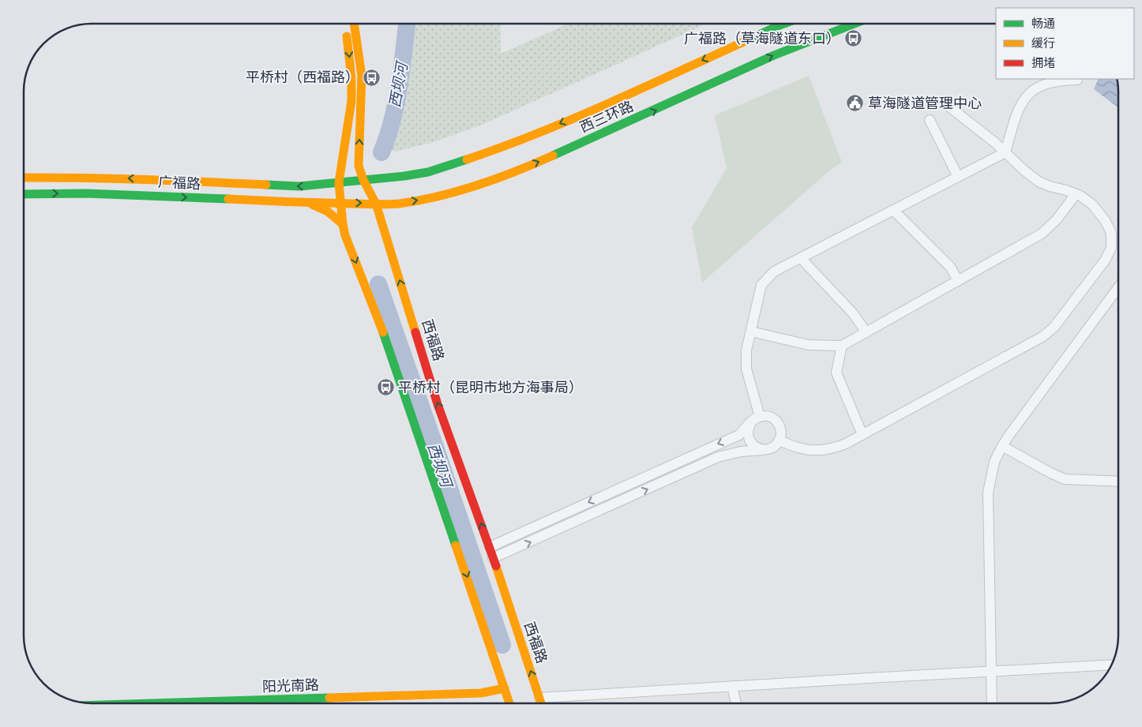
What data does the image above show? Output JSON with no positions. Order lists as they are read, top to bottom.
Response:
{
  "streets": {
    "main road": [
      "西三环路",
      "广福路",
      "西福路",
      "阳光南路"
    ]
  },
  "crossings": [
    ["西三环路", "广福路"],
    ["西三环路", "西福路"]
  ],
  "water": ["西坝河"],
  "places": {
    "bus stop": ["广福路（草海隧道东口）", "平桥村（西福路）", "平桥村（昆明市地方海事局）"],
    "public building": ["草海隧道管理中心"]
  },
  "legend": ["畅通", "缓行", "拥堵"]
}
